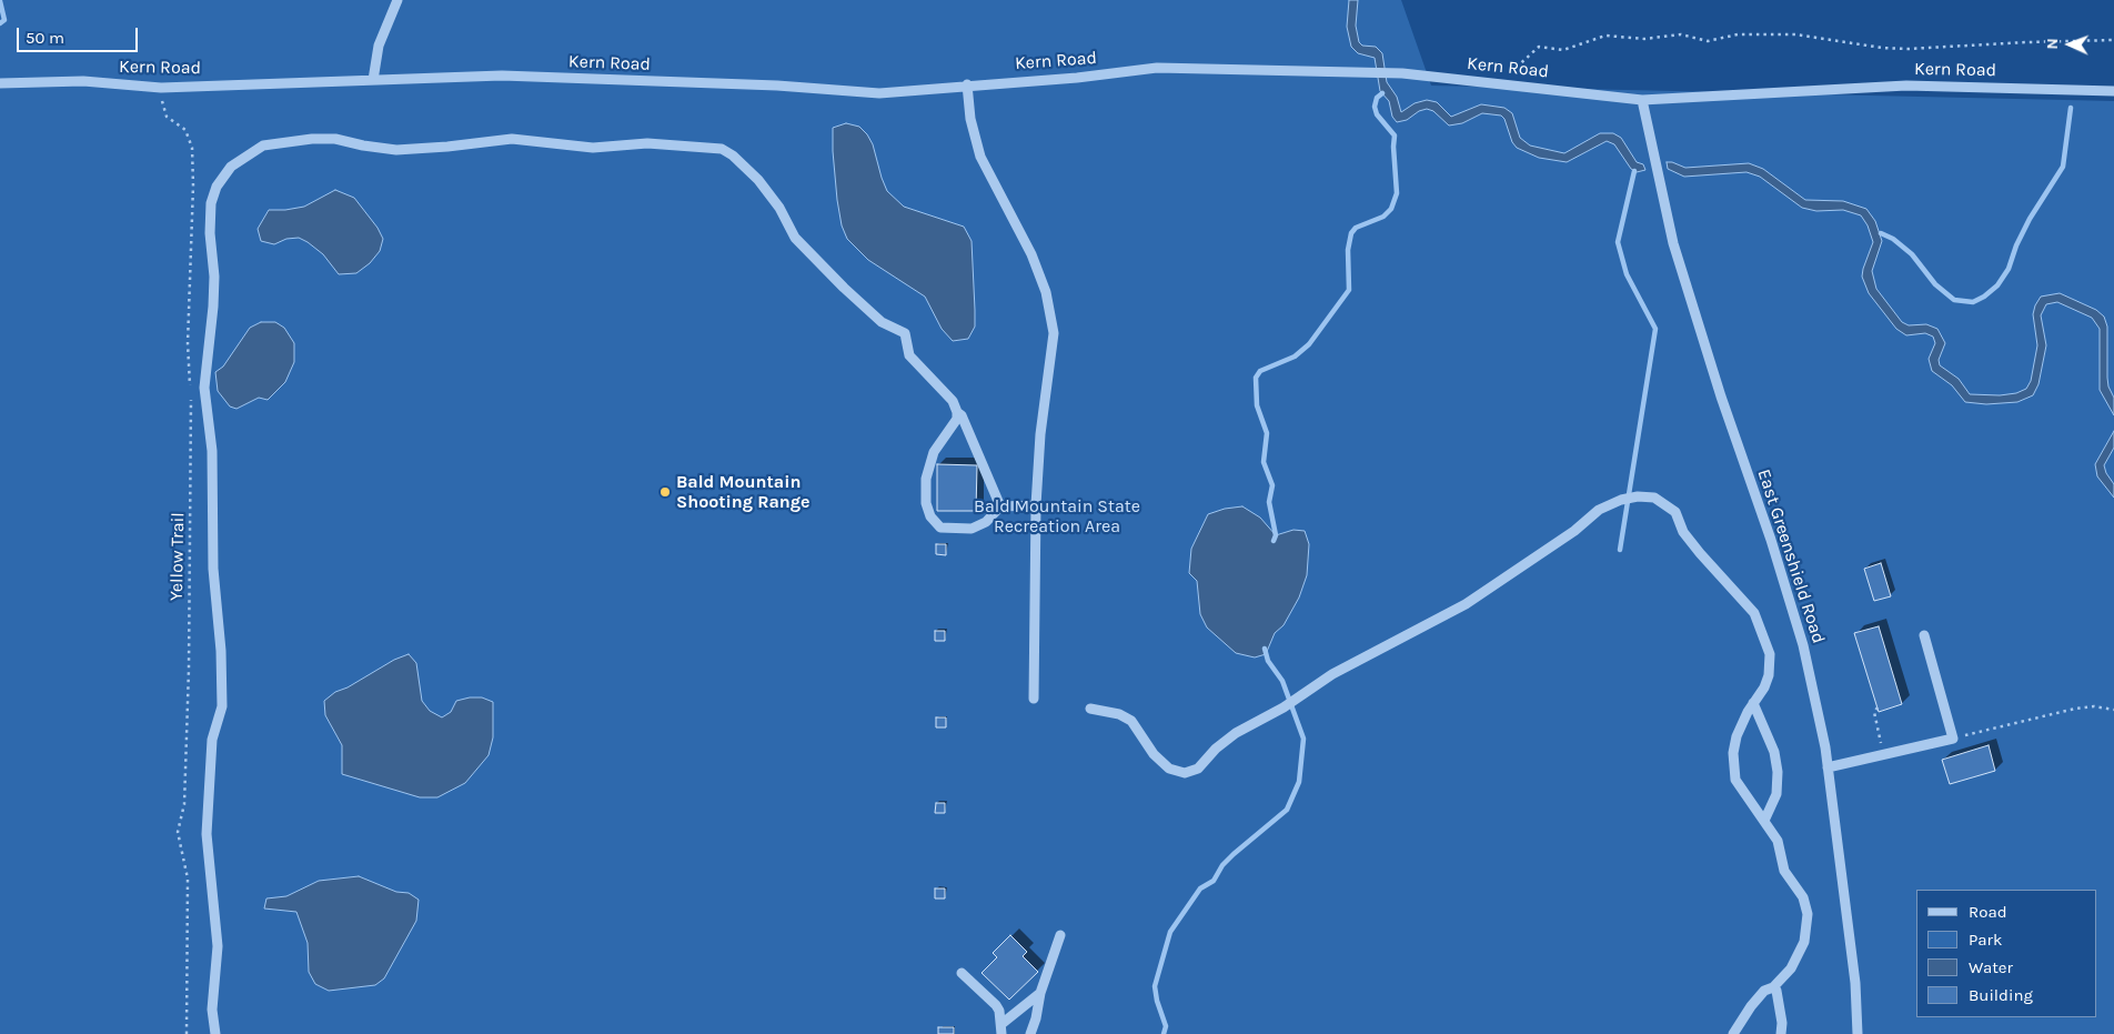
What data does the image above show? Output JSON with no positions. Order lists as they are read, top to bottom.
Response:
{
  "streets": {
    "street": ["Kern Road", "East Greenshield Road"],
    "path": ["Yellow Trail"]
  },
  "crossings": [
    ["Kern Road", "Yellow Trail"],
    ["Kern Road", "East Greenshield Road"]
  ],
  "parks": ["Bald Mountain State Recreation Area"],
  "places": ["Bald Mountain Shooting Range"],
  "legend": [
    "Road",
    "Park",
    "Water",
    "Building"
  ],
  "scale_bar": "50 m",
  "north": "left"
}
